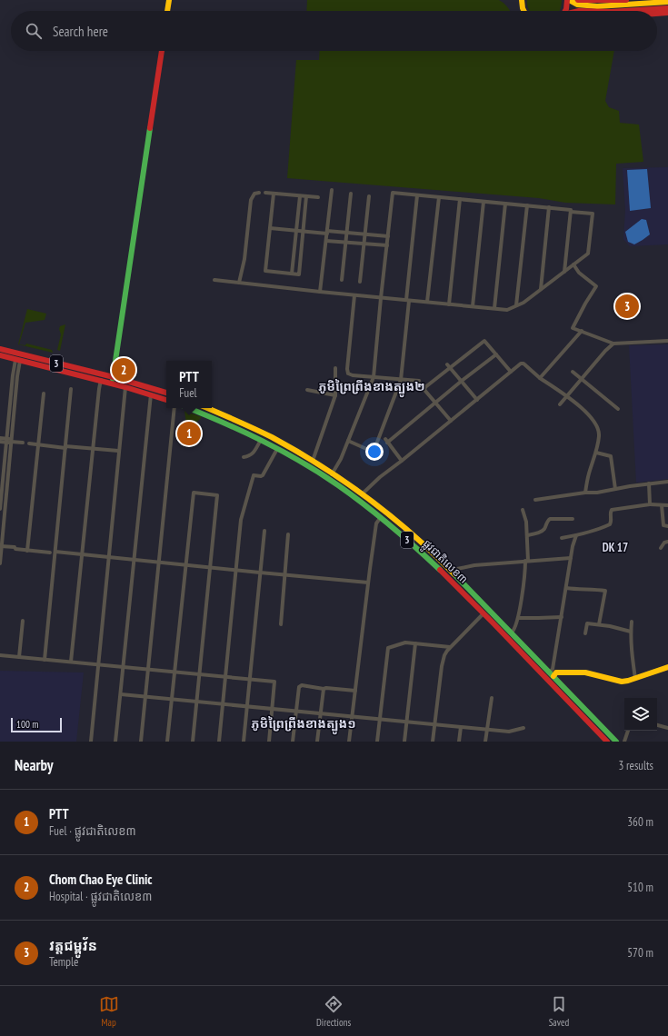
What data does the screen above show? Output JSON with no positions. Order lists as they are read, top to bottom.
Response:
{
  "streets": {
    "main road": ["3", "ផ្លូវជាតិលេខ៣"]
  },
  "districts": ["ភូមិព្រៃព្រីងខាងត្បូង២", "DK 17", "ភូមិព្រៃព្រីងខាងត្បូង១"],
  "scale_bar": "100 m",
  "page": {
    "search": "Search here",
    "pins": ["3", "2", "1"],
    "popup": ["PTT", "Fuel"],
    "scale": "100 m",
    "heading": ["Nearby", "3 results"],
    "list": [
      {
        "mark": "1",
        "name": "PTT",
        "note": "Fuel · ផ្លូវជាតិលេខ៣",
        "value": "360 m"
      },
      {
        "mark": "2",
        "name": "Chom Chao Eye Clinic",
        "note": "Hospital · ផ្លូវជាតិលេខ៣",
        "value": "510 m"
      },
      {
        "mark": "3",
        "name": "វត្តជម្ពូវ័ន",
        "note": "Temple",
        "value": "570 m"
      }
    ],
    "nav": ["Map", "Directions", "Saved"]
  }
}
